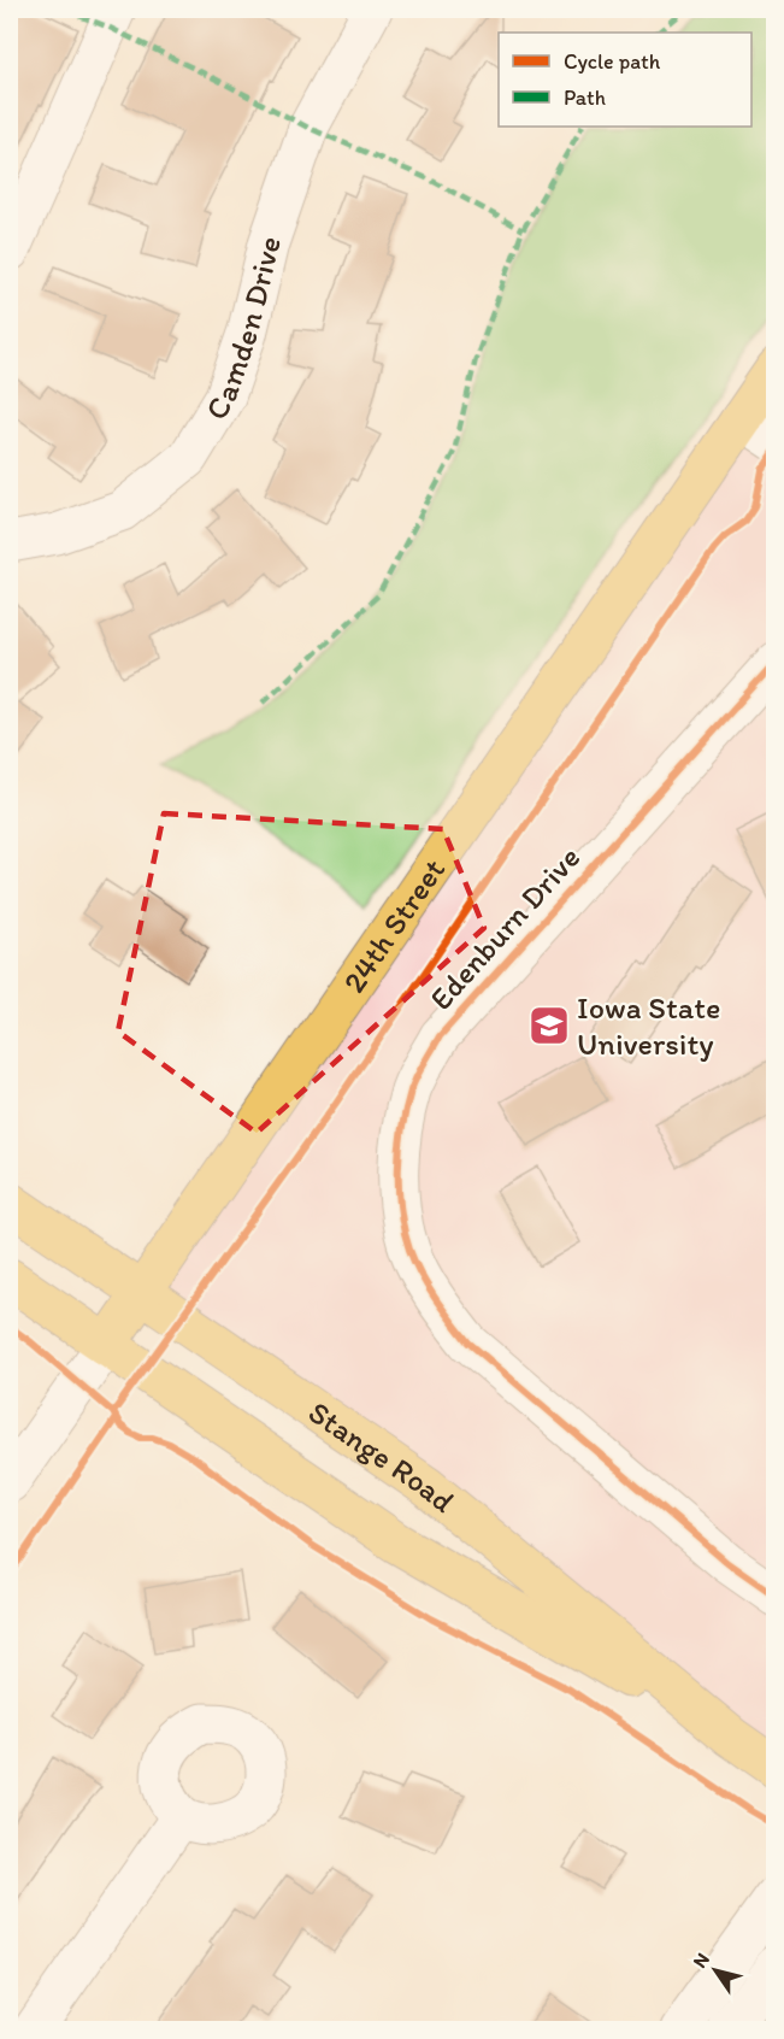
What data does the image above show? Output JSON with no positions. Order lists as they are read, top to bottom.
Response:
{
  "streets": {
    "main road": ["24th Street", "Stange Road"],
    "street": ["Camden Drive", "Edenburn Drive"]
  },
  "crossings": [
    ["24th Street", "Stange Road"]
  ],
  "places": {
    "school or university": ["Iowa State University"]
  },
  "legend": ["Cycle path", "Path"],
  "north": "top left"
}
